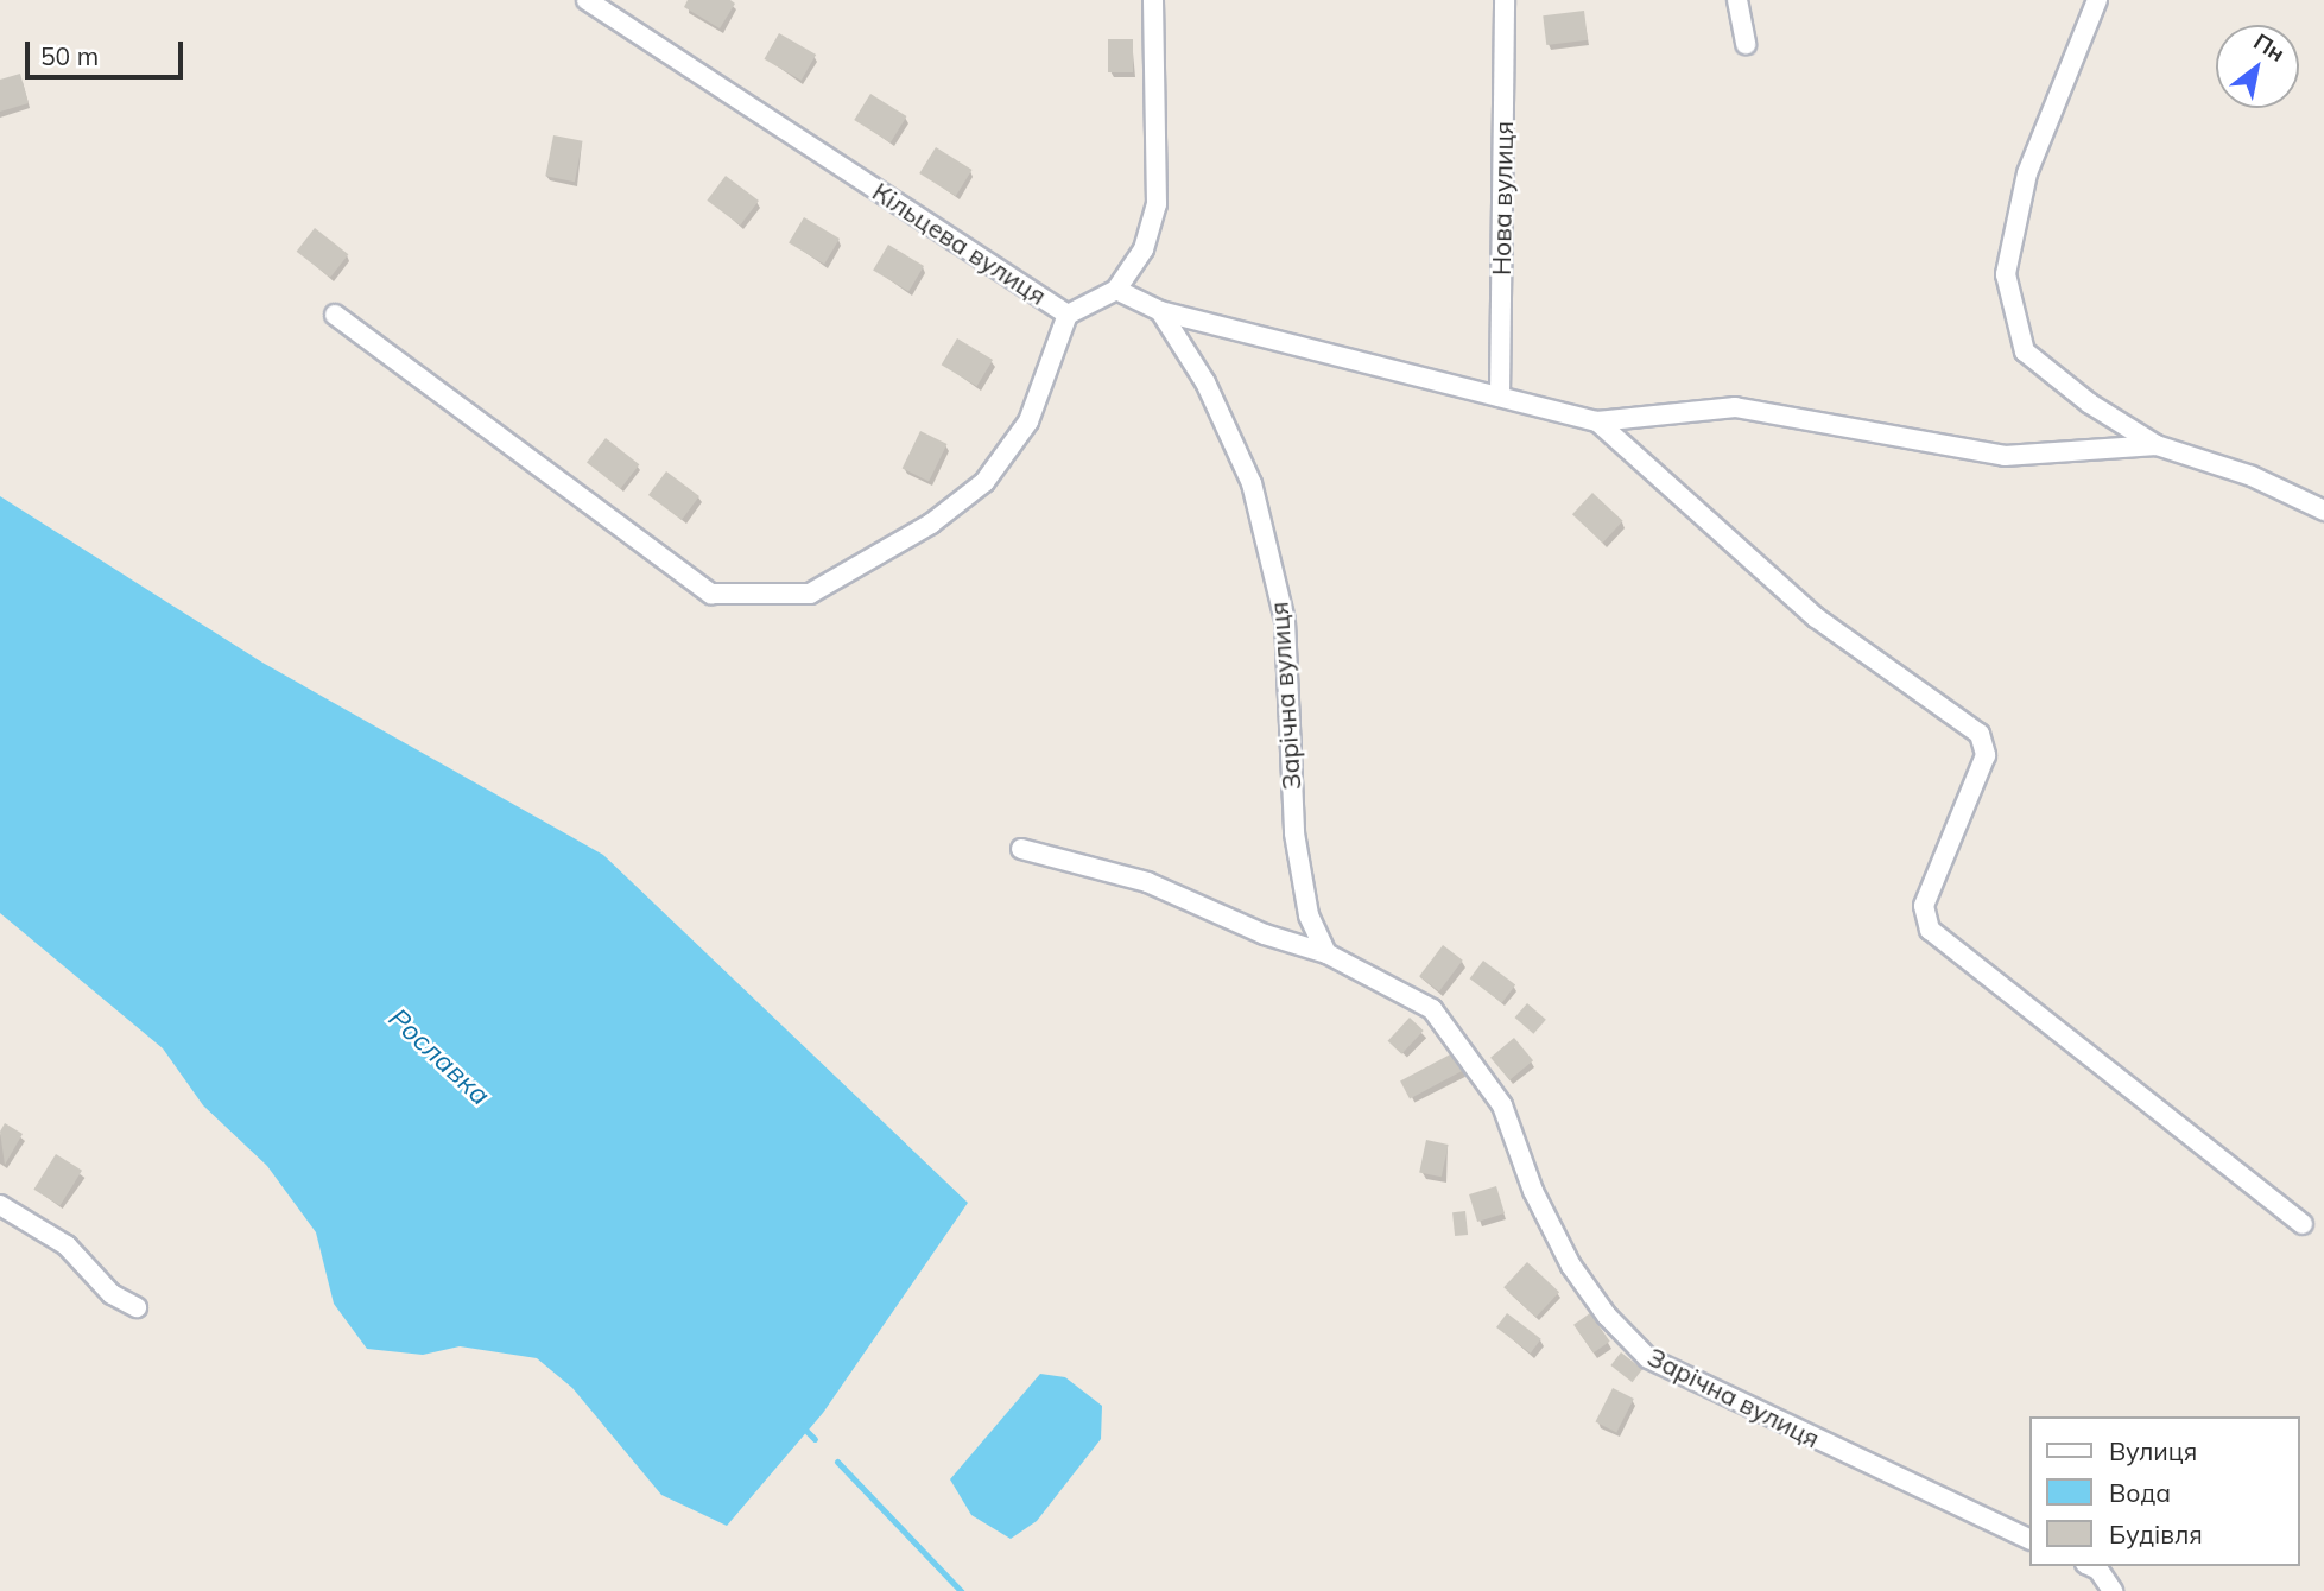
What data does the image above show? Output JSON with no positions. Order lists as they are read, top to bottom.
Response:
{
  "streets": {
    "street": ["Нова вулиця", "Кільцева вулиця", "Зарічна вулиця"]
  },
  "water": ["Рославка"],
  "legend": ["Вулиця", "Вода", "Будівля"],
  "scale_bar": "50 m",
  "north": "top right"
}
